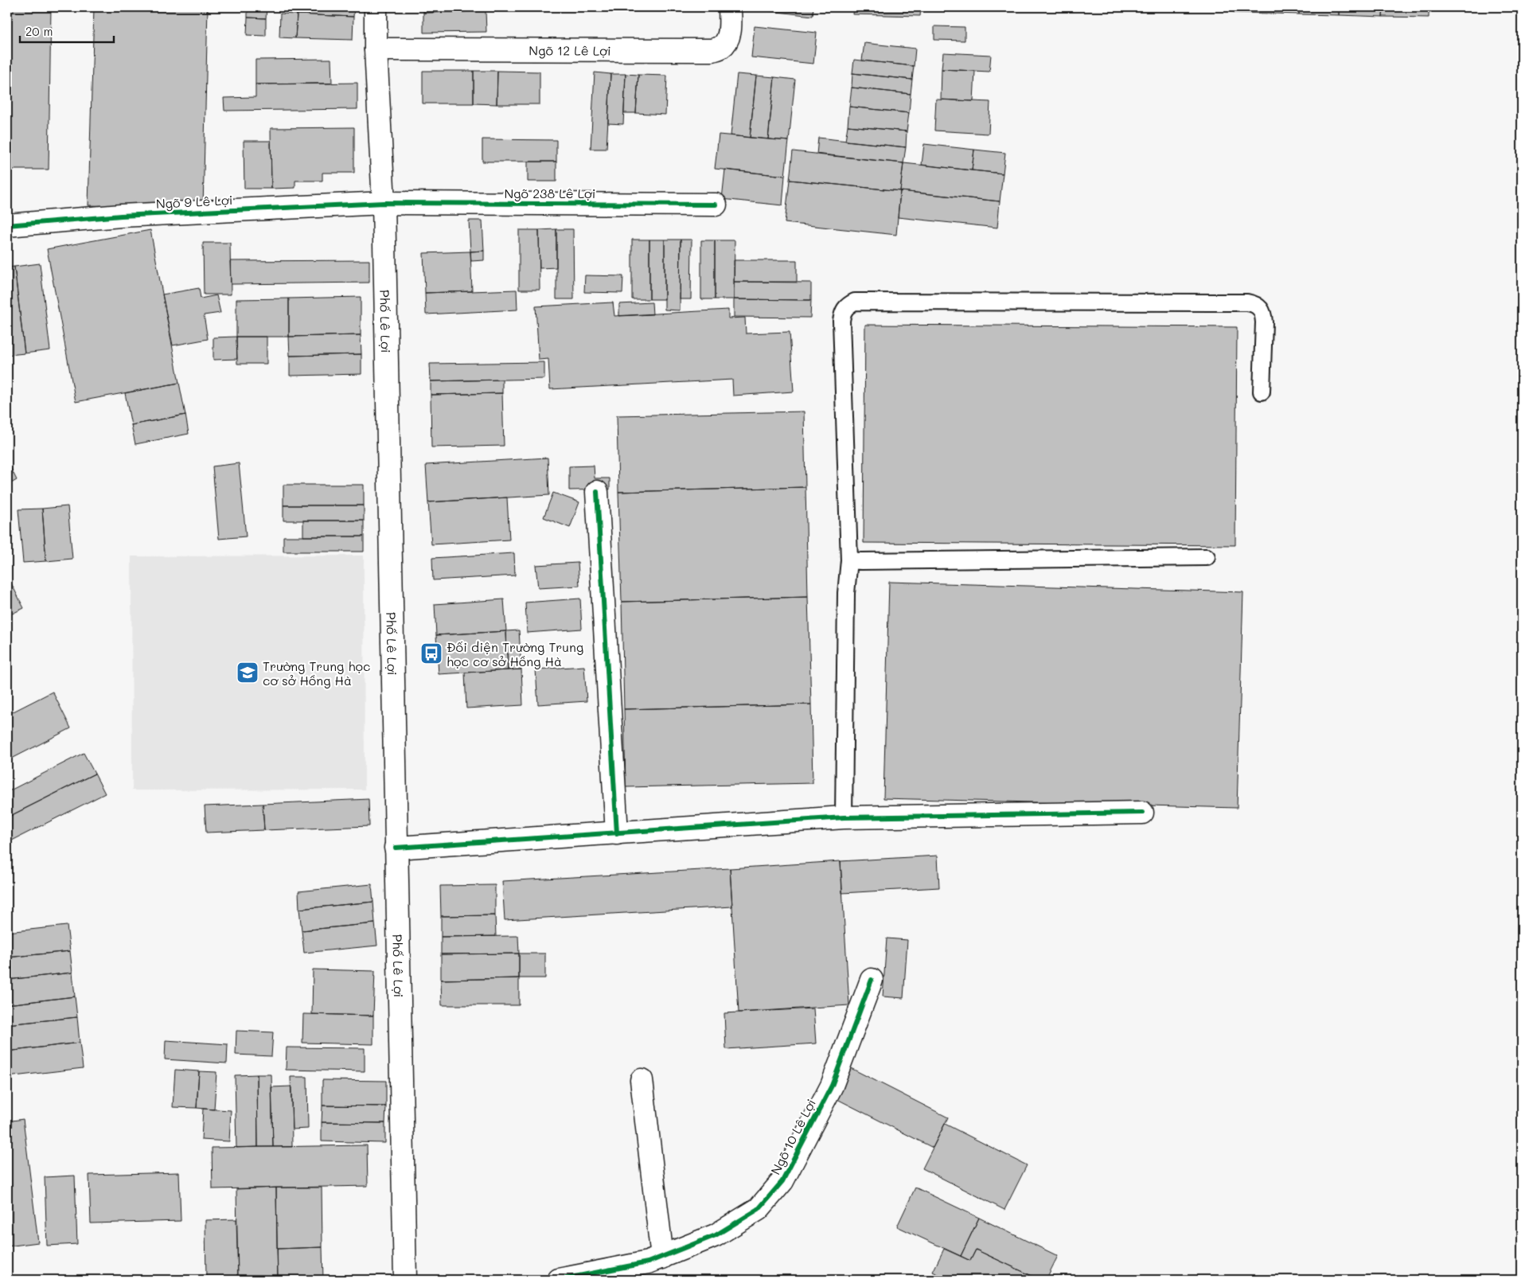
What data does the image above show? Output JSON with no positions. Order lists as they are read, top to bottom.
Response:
{
  "streets": {
    "street": [
      "Ngõ 12 Lê Lợi",
      "Ngõ 238 Lê Lợi",
      "Ngõ 9 Lê Lợi",
      "Phố Lê Lợi",
      "Ngõ 10 Lê Lợi"
    ]
  },
  "crossings": [
    ["Ngõ 12 Lê Lợi", "Phố Lê Lợi"],
    ["Ngõ 238 Lê Lợi", "Ngõ 9 Lê Lợi"],
    ["Ngõ 238 Lê Lợi", "Phố Lê Lợi"],
    ["Ngõ 9 Lê Lợi", "Phố Lê Lợi"]
  ],
  "places": {
    "bus stop": ["Đối diện Trường Trung học cơ sở Hồng Hà"],
    "school or university": ["Trường Trung học cơ sở Hồng Hà"]
  },
  "scale_bar": "20 m"
}
